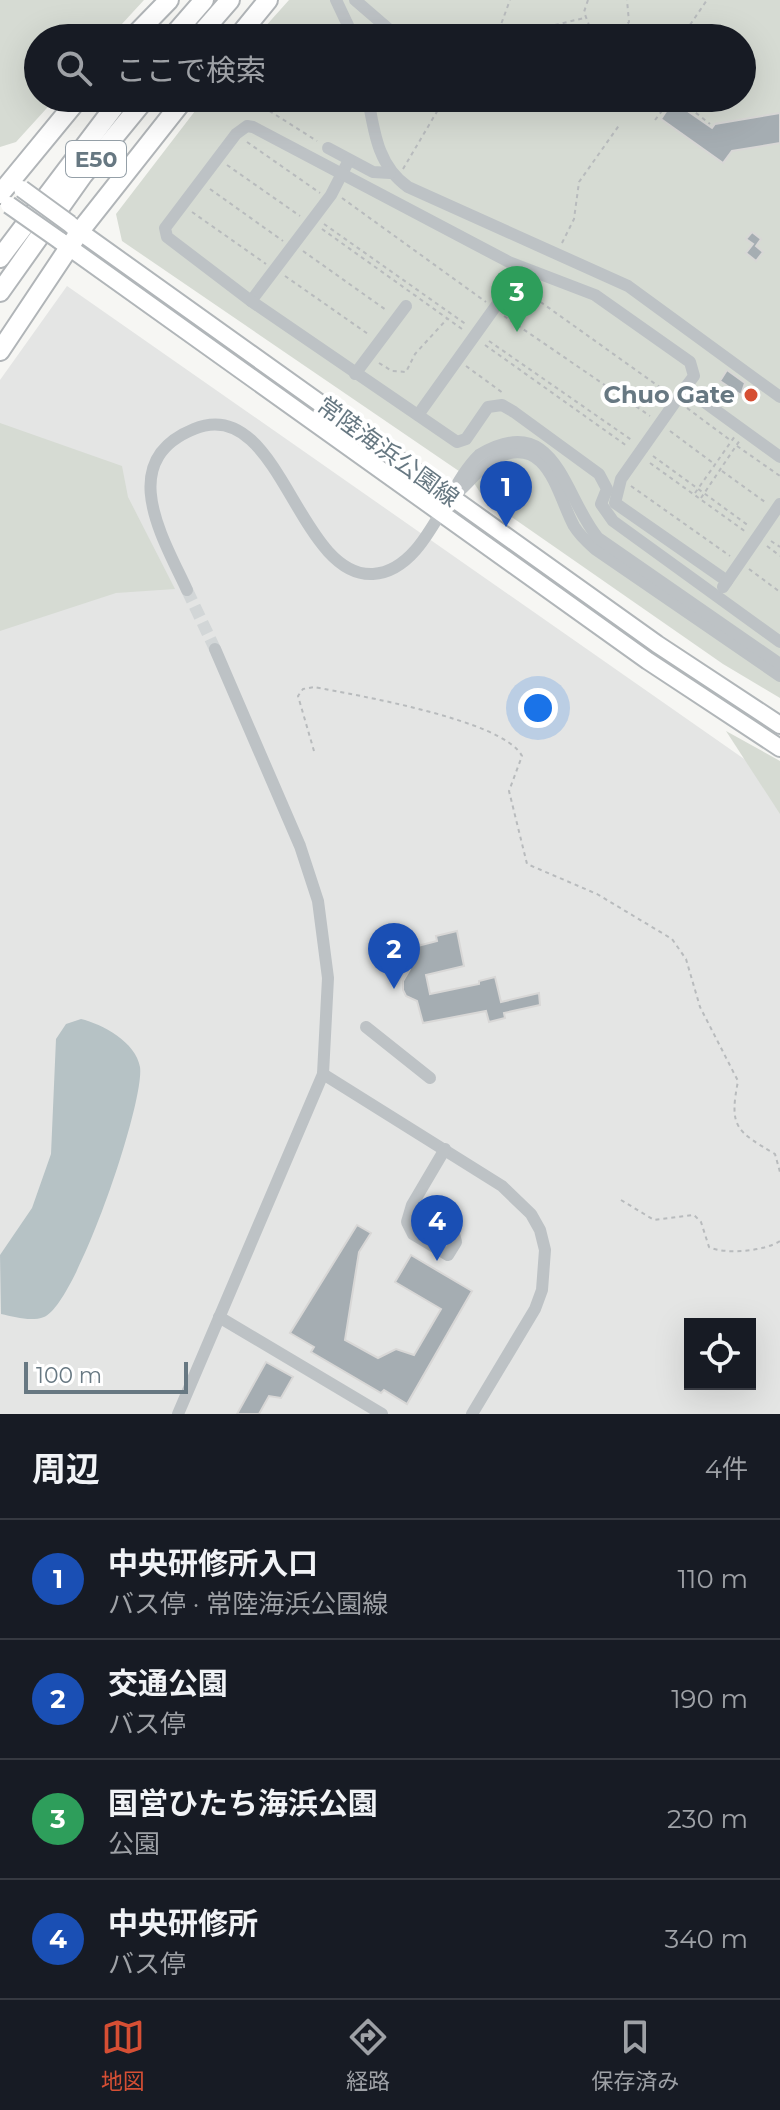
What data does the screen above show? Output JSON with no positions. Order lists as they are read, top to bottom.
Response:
{
  "streets": {
    "highway": ["E50"],
    "main road": ["常陸海浜公園線"]
  },
  "places": ["Chuo Gate"],
  "scale_bar": "100 m",
  "page": {
    "search": "ここで検索",
    "pins": [
      "3",
      "1",
      "2",
      "4"
    ],
    "scale": "100 m",
    "heading": ["周辺", "4件"],
    "list": [
      {
        "mark": "1",
        "name": "中央研修所入口",
        "note": "バス停 · 常陸海浜公園線",
        "value": "110 m"
      },
      {
        "mark": "2",
        "name": "交通公園",
        "note": "バス停",
        "value": "190 m"
      },
      {
        "mark": "3",
        "name": "国営ひたち海浜公園",
        "note": "公園",
        "value": "230 m"
      },
      {
        "mark": "4",
        "name": "中央研修所",
        "note": "バス停",
        "value": "340 m"
      }
    ],
    "nav": ["地図", "経路", "保存済み"]
  }
}
